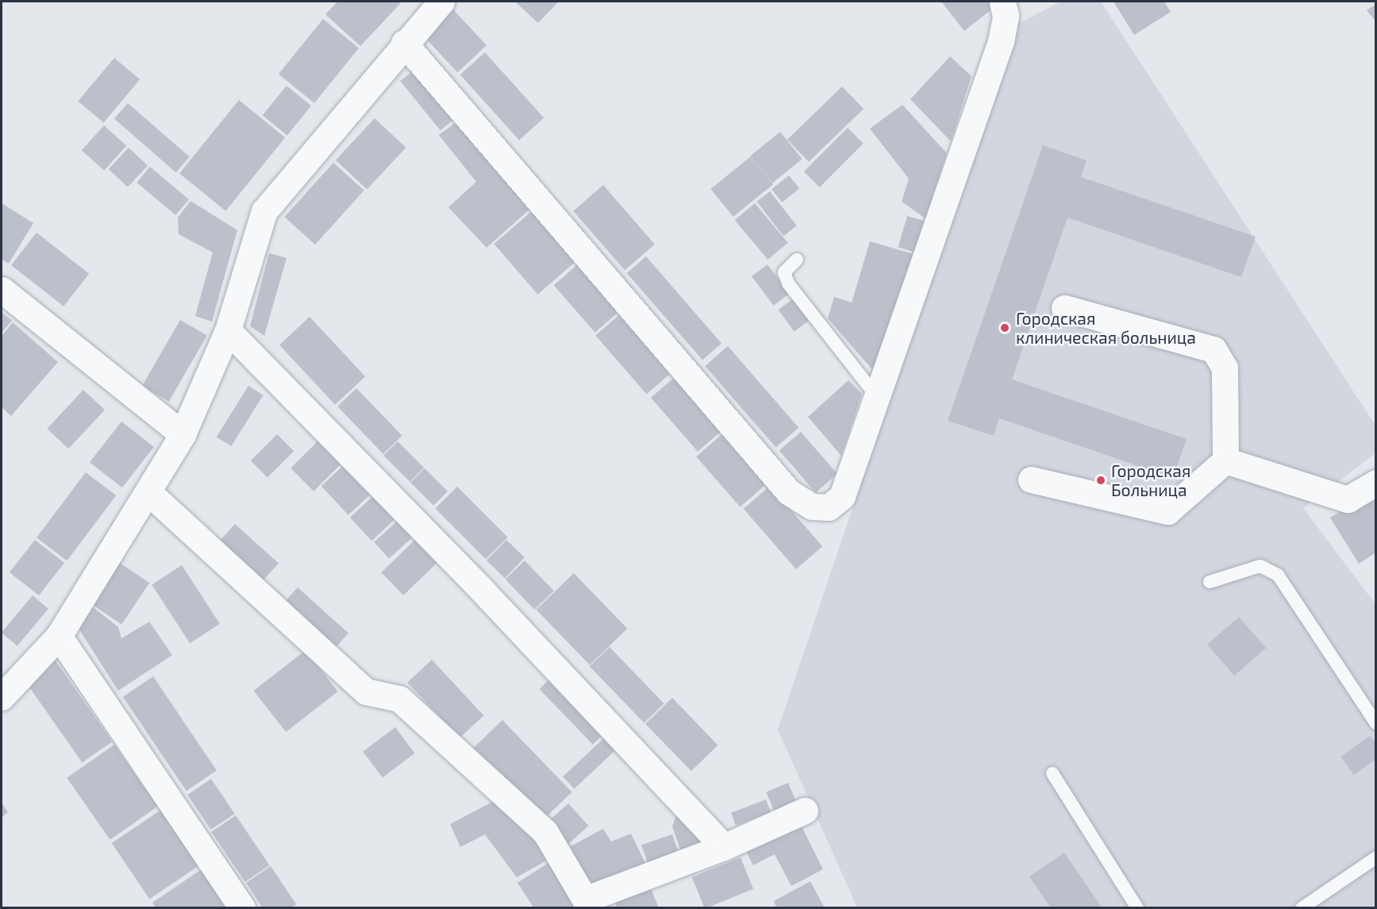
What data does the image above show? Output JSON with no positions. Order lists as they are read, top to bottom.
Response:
{
  "places": ["Городская клиническая больница", "Городская Больница"]
}
